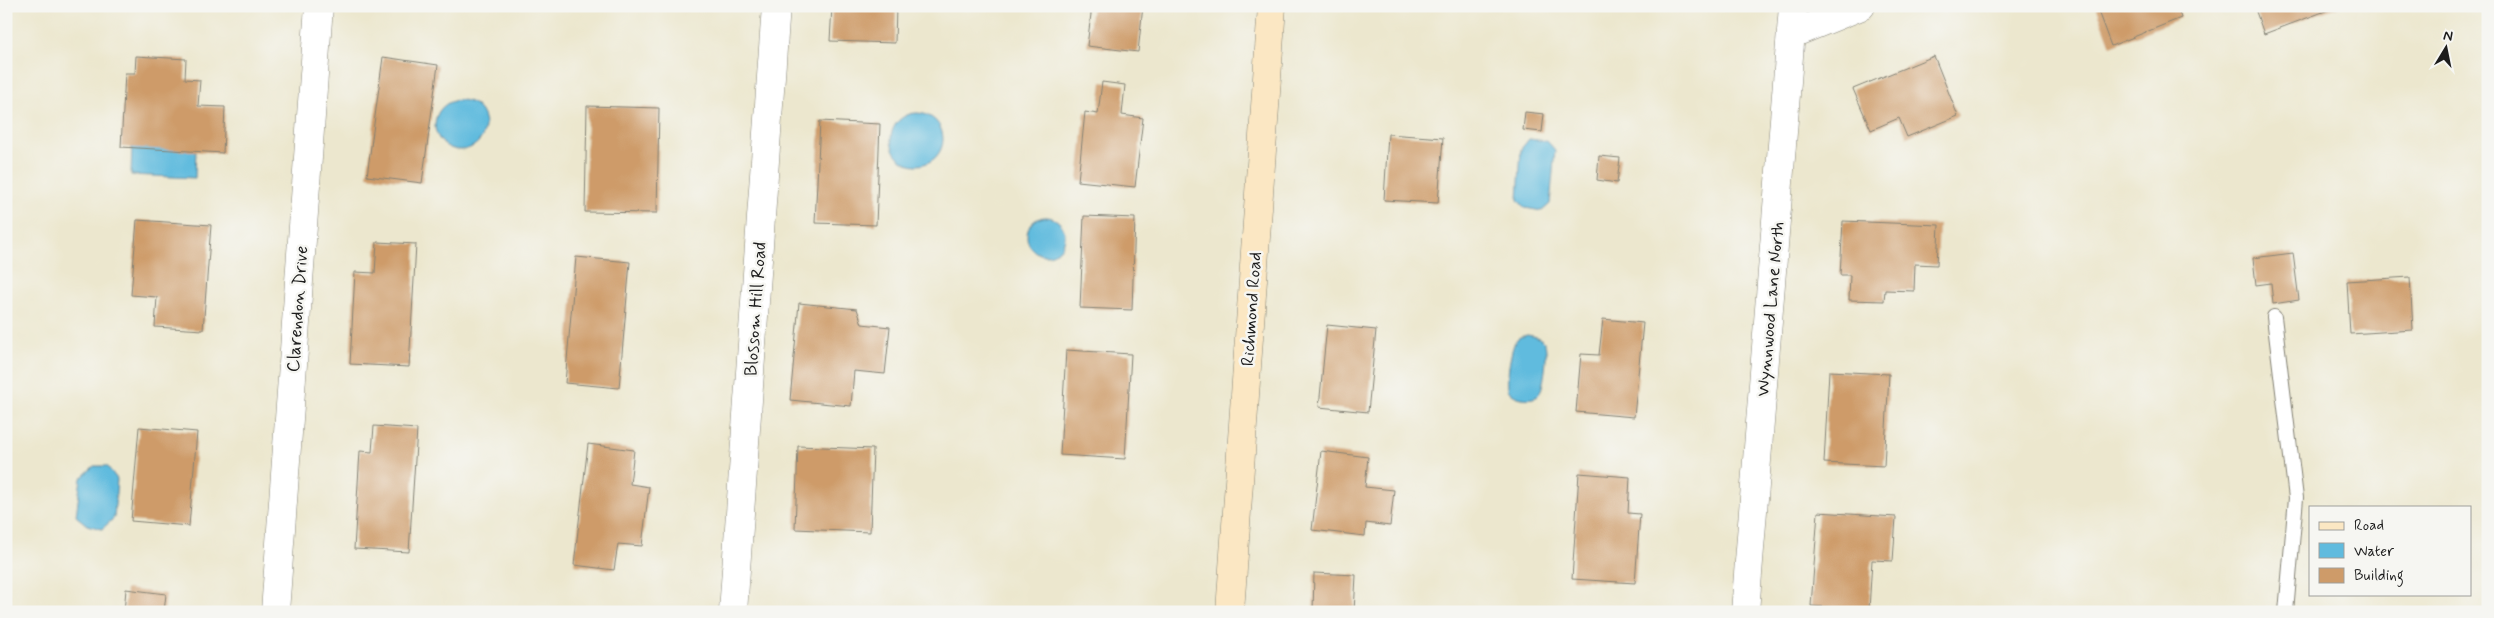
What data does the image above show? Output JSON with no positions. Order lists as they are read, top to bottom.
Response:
{
  "streets": {
    "street": [
      "Clarendon Drive",
      "Blossom Hill Road",
      "Richmond Road",
      "Wynnwood Lane North"
    ]
  },
  "legend": ["Road", "Water", "Building"],
  "north": "top"
}
